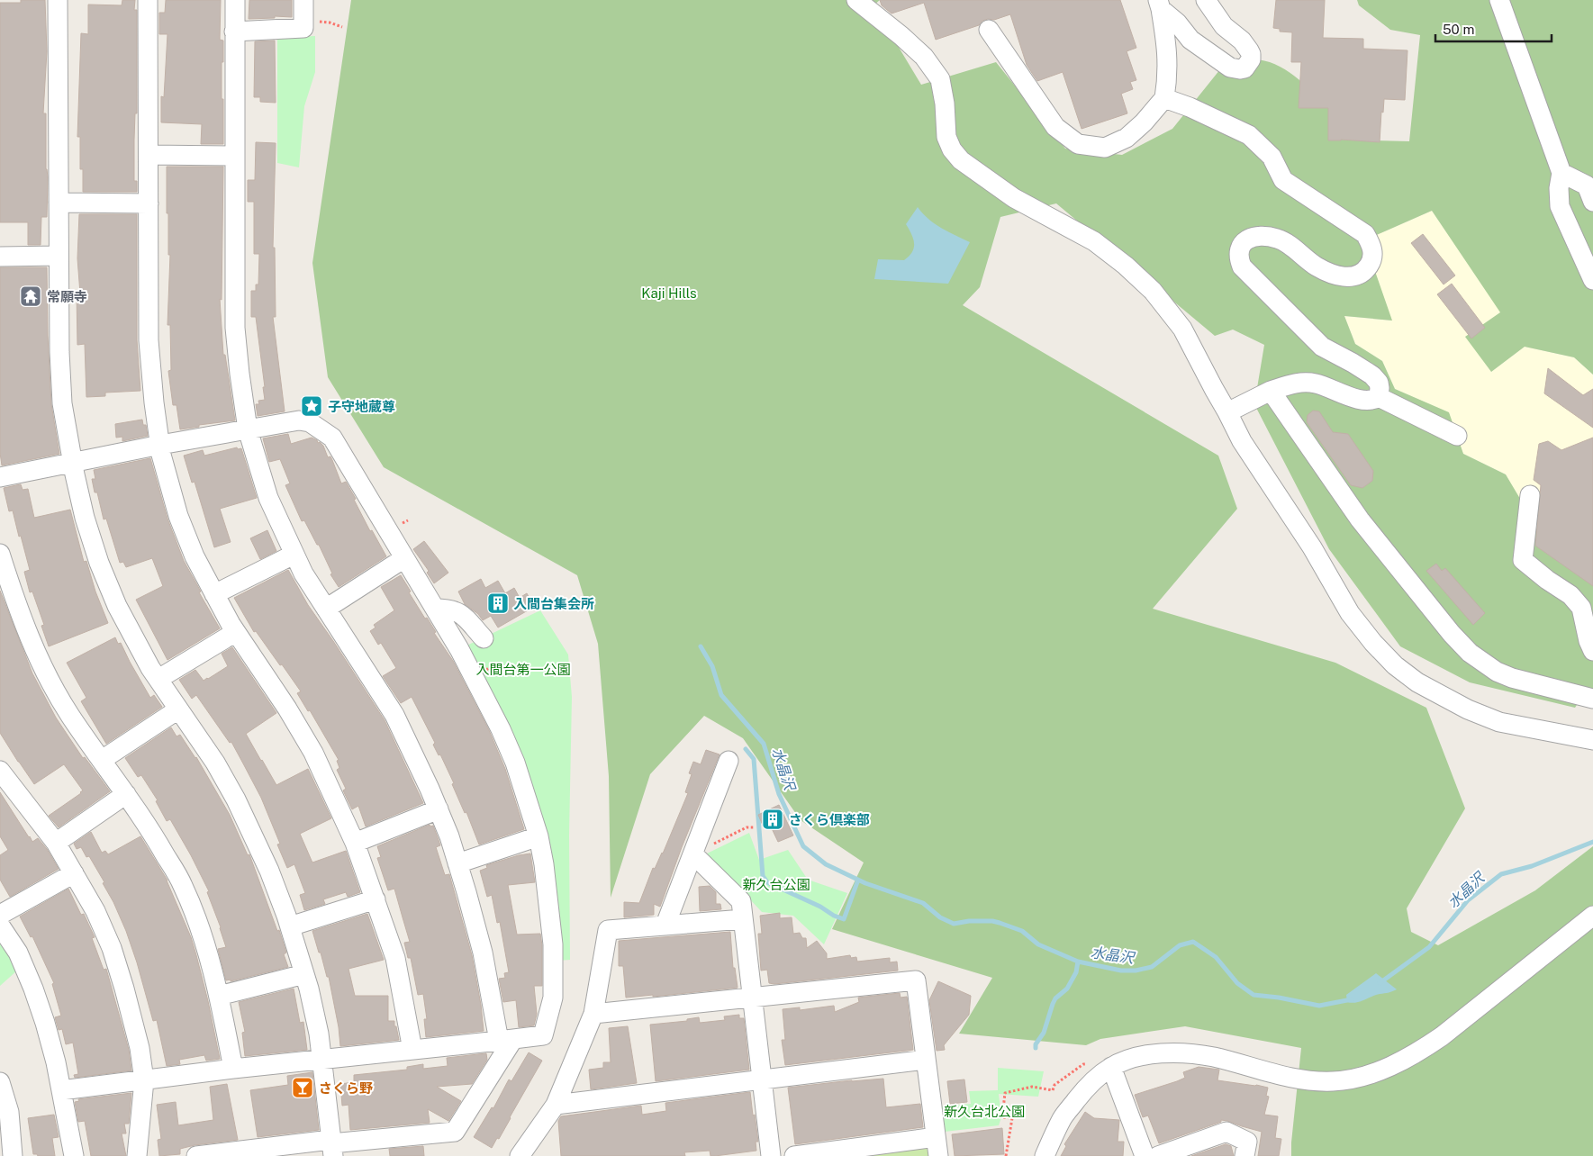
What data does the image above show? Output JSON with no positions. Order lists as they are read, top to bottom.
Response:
{
  "water": ["水晶沢"],
  "parks": [
    "Kaji Hills",
    "入間台第一公園",
    "新久台公園",
    "新久台北公園"
  ],
  "places": {
    "temple": ["常願寺"],
    "place": ["子守地蔵尊"],
    "building": ["入間台集会所", "さくら倶楽部"],
    "bar": ["さくら野"]
  },
  "scale_bar": "50 m"
}
